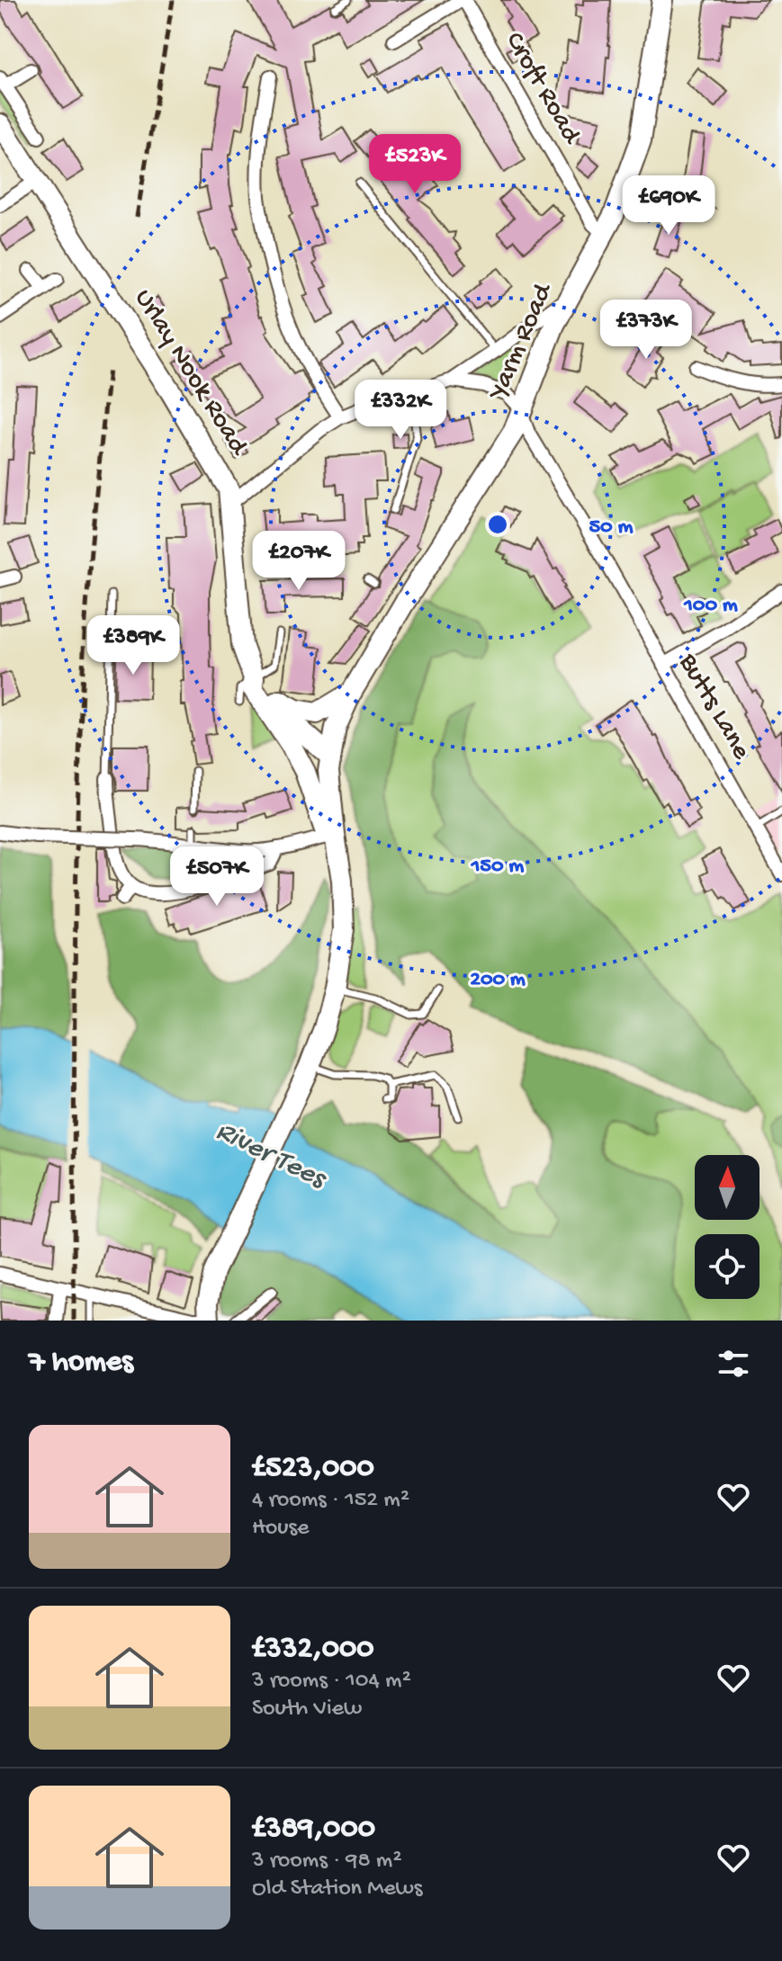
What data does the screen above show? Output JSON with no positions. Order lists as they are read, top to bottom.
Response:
{
  "streets": {
    "main road": ["Yarm Road", "Urlay Nook Road"],
    "street": ["Croft Road", "Butts Lane"]
  },
  "crossings": [
    ["Croft Road", "Yarm Road"],
    ["Yarm Road", "Urlay Nook Road"],
    ["Yarm Road", "Butts Lane"]
  ],
  "water": ["River Tees"],
  "north": "top",
  "page": {
    "price": [
      "£523K",
      "£690K",
      "£373K",
      "£332K",
      "£207K",
      "£389K",
      "£507K"
    ],
    "heading": "7 homes",
    "list": [
      {
        "name": "£523,000",
        "note": "4 rooms · 152 m² · House"
      },
      {
        "name": "£332,000",
        "note": "3 rooms · 104 m² · South View"
      },
      {
        "name": "£389,000",
        "note": "3 rooms · 98 m² · Old Station Mews"
      }
    ]
  },
  "rings": [
    "50 m",
    "100 m",
    "150 m",
    "200 m"
  ]
}
